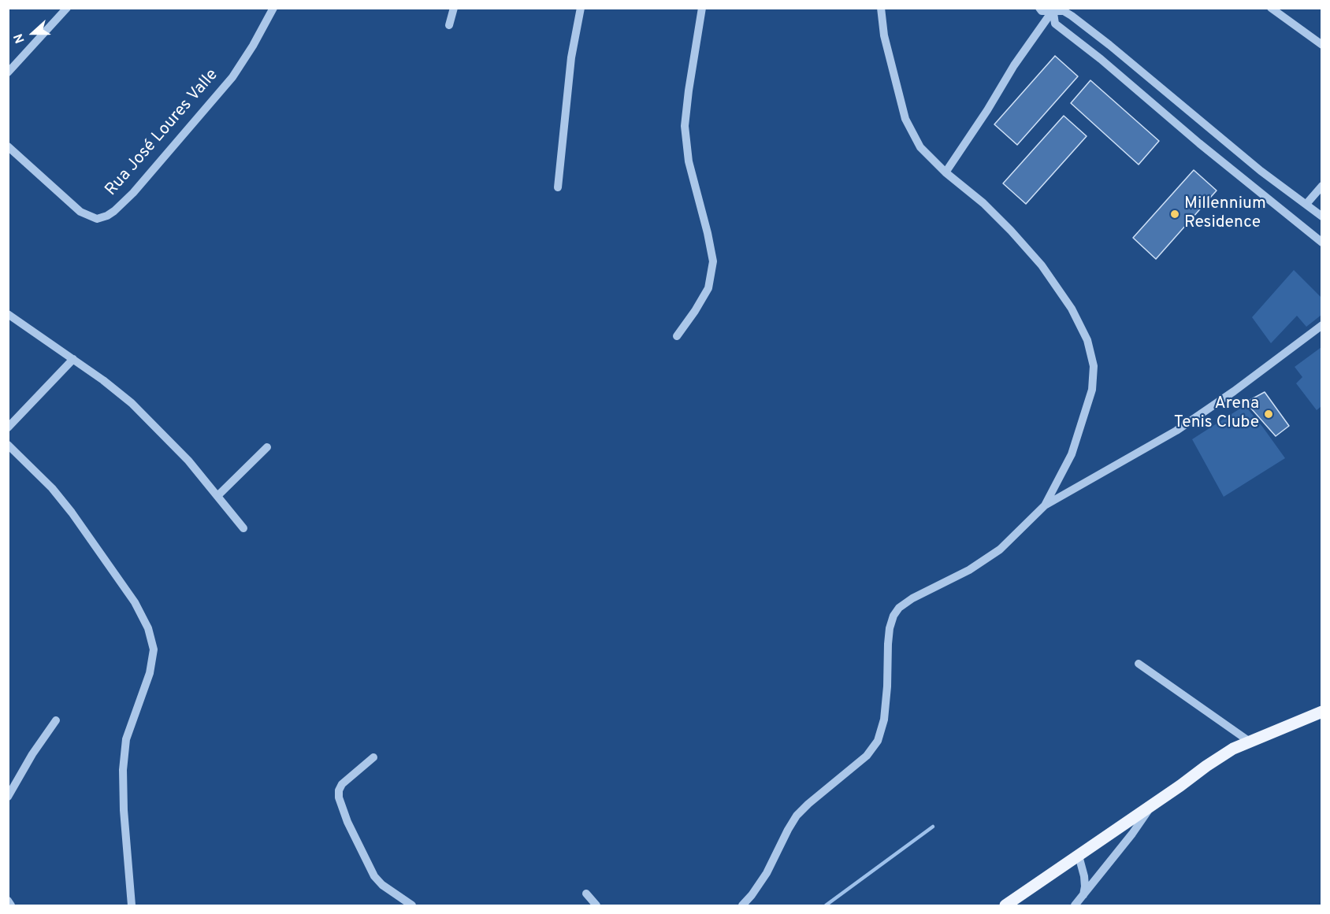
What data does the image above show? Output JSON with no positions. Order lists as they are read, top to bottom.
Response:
{
  "streets": {
    "street": ["Rua José Loures Valle"]
  },
  "places": ["Millennium Residence", "Arena Tenis Clube"],
  "north": "left"
}
